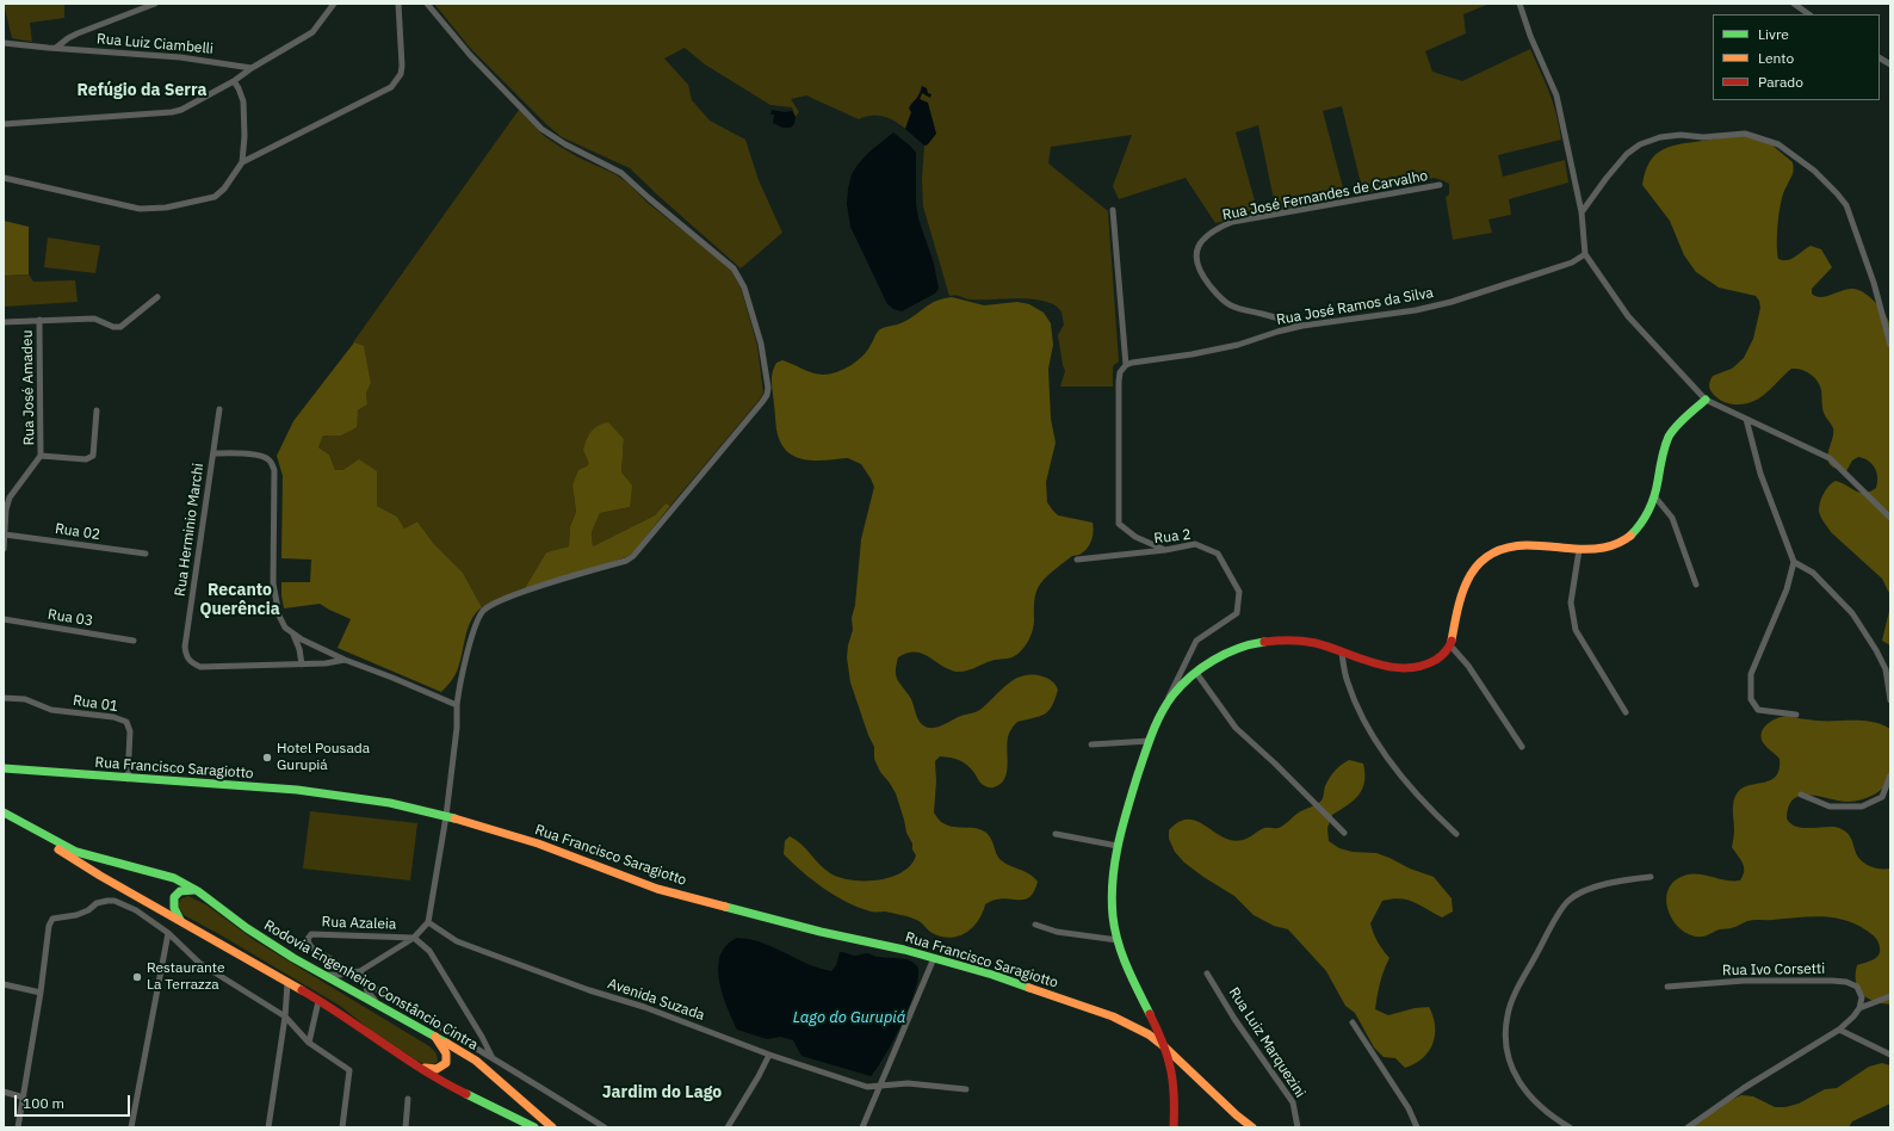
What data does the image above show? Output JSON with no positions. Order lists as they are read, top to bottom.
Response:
{
  "streets": {
    "street": [
      "Rua Luiz Ciambelli",
      "Rua José Fernandes de Carvalho",
      "Rua José Ramos da Silva",
      "Rua José Amadeu",
      "Rua Herminio Marchi",
      "Rua 02",
      "Rua 2",
      "Rua 03",
      "Rua 01",
      "Rua Francisco Saragiotto",
      "Rua Azaleia",
      "Rua Ivo Corsetti",
      "Rodovia Engenheiro Constâncio Cintra",
      "Avenida Suzada",
      "Rua Luiz Marquezini"
    ]
  },
  "crossings": [
    ["Rua José Fernandes de Carvalho", "Rua José Ramos da Silva"],
    ["Rua 01", "Rua Francisco Saragiotto"]
  ],
  "districts": ["Refúgio da Serra", "Recanto Querência", "Jardim do Lago"],
  "water": ["Lago do Gurupiá"],
  "places": ["Hotel Pousada Gurupiá", "Restaurante La Terrazza"],
  "legend": ["Livre", "Lento", "Parado"],
  "scale_bar": "100 m"
}
